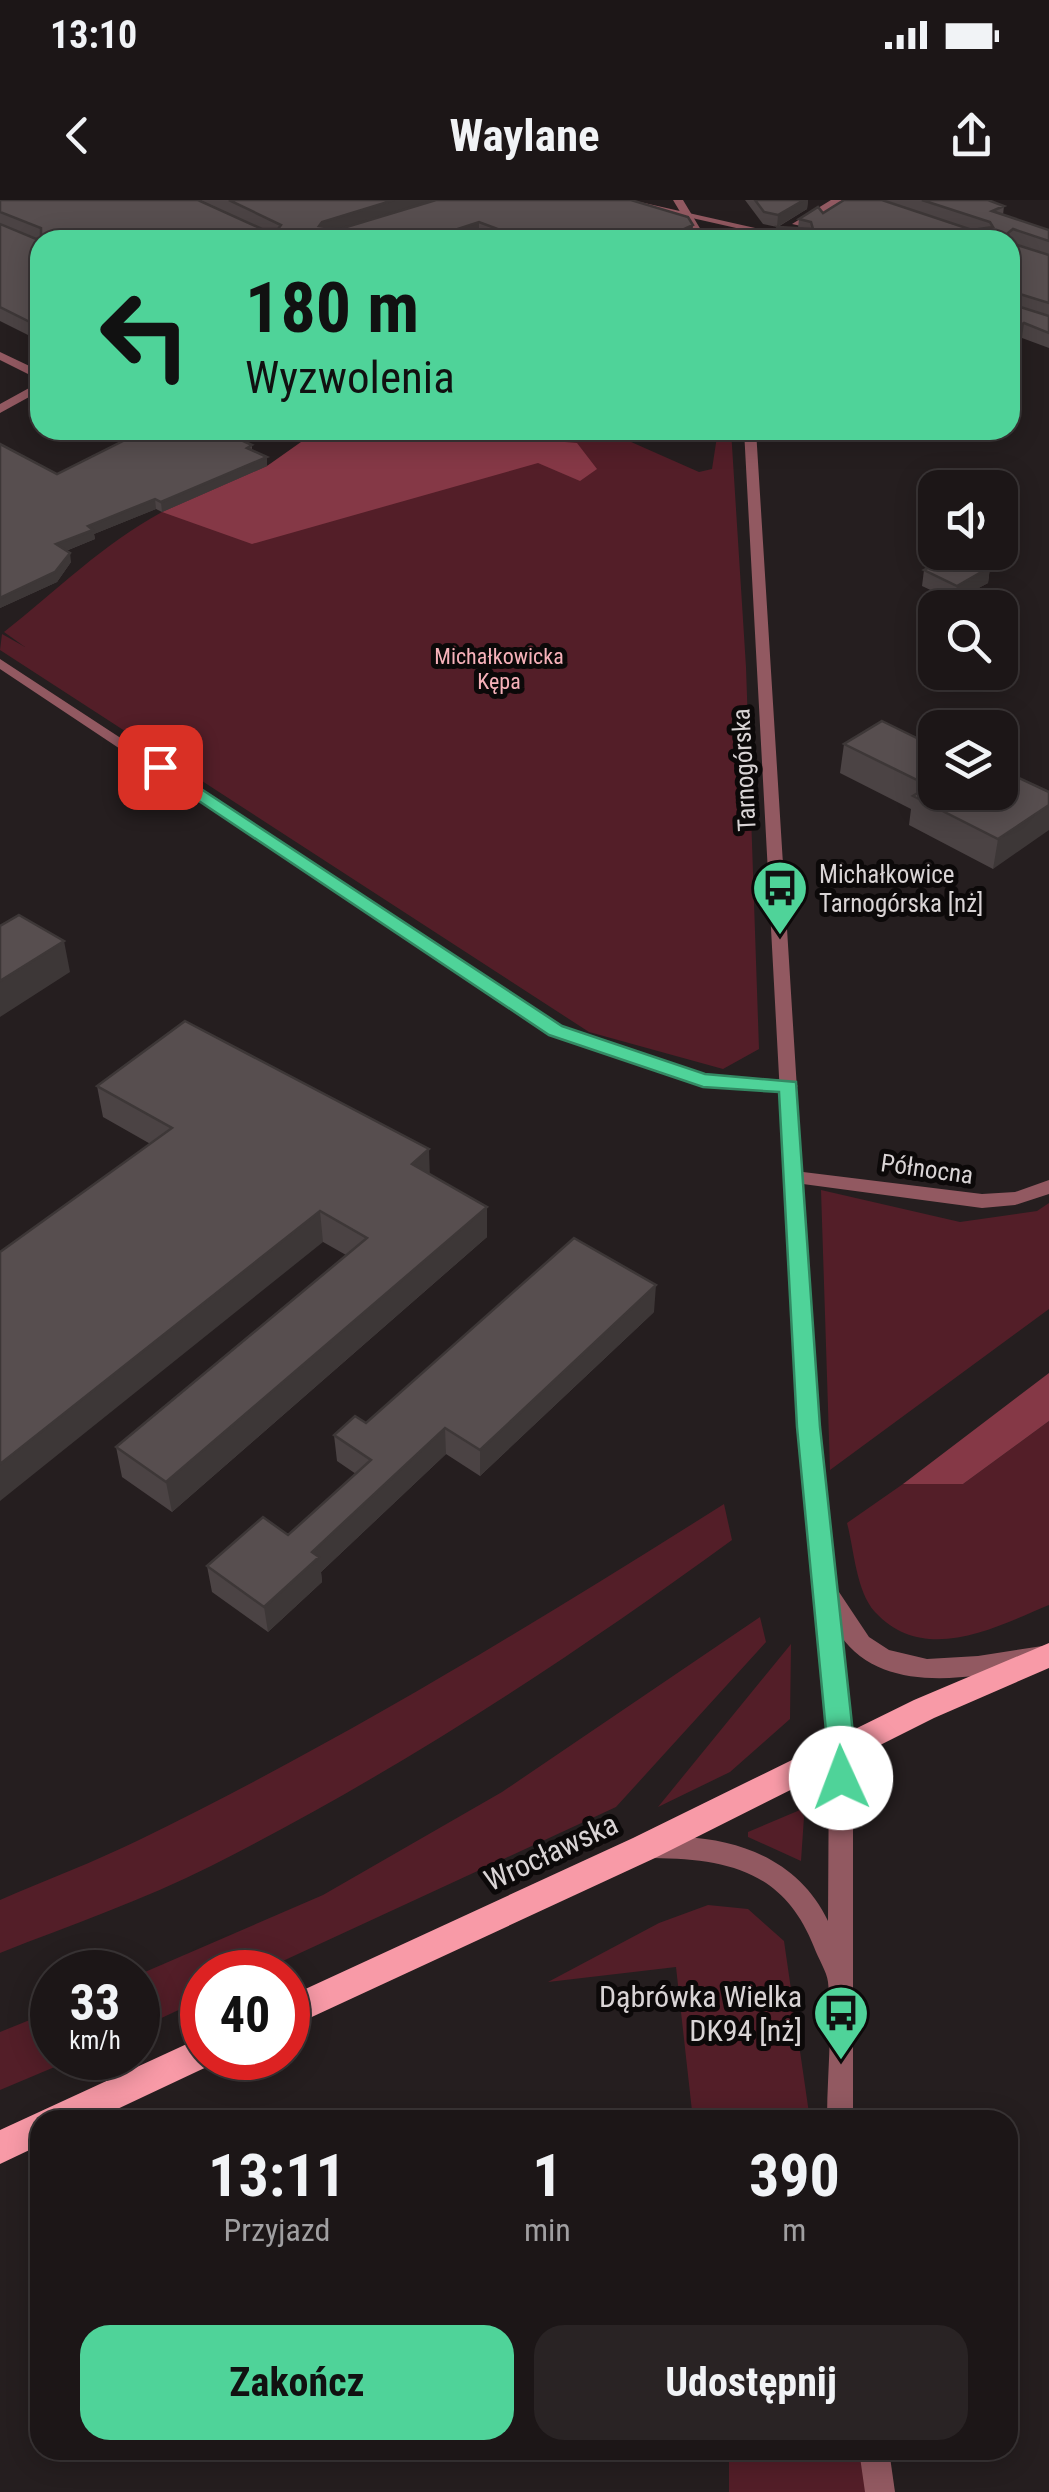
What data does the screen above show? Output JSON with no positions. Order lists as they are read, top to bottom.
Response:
{
  "streets": {
    "main road": ["Wrocławska"],
    "street": ["Tarnogórska", "Północna"]
  },
  "crossings": [
    ["Tarnogórska", "Północna"],
    ["Tarnogórska", "Wrocławska"]
  ],
  "parks": ["Michałkowicka Kępa"],
  "places": {
    "bus stop": ["Michałkowice Tarnogórska [nż]", "Dąbrówka Wielka DK94 [nż]"]
  },
  "page": {
    "status": "13:10",
    "header": "Waylane",
    "turn": ["180 m", "Wyzwolenia"],
    "speed": "33 km/h",
    "limit": "40",
    "eta": [
      "13:11",
      "Przyjazd",
      "1",
      "min",
      "390",
      "m"
    ],
    "buttons": ["Zakończ", "Udostępnij"]
  }
}
